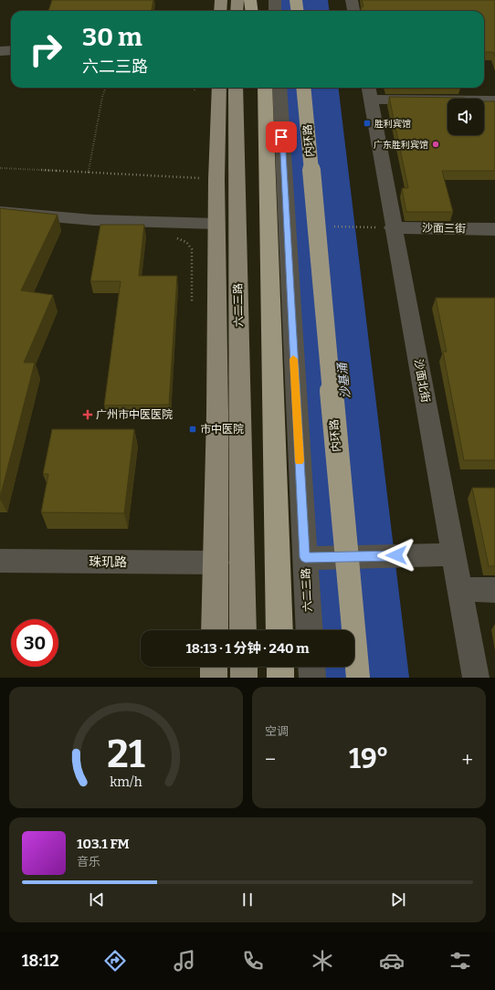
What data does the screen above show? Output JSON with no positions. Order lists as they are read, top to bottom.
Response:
{
  "streets": {
    "highway": ["内环路"],
    "main road": ["六二三路"],
    "street": ["沙面三街", "沙面北街", "珠玑路"]
  },
  "crossings": [
    ["沙面三街", "沙面北街"],
    ["六二三路", "珠玑路"]
  ],
  "water": ["沙基涌"],
  "places": {
    "transit": ["胜利宾馆", "市中医院"],
    "other": ["广东胜利宾馆"],
    "health": ["广州市中医医院"]
  },
  "page": {
    "turn": ["30 m", "六二三路"],
    "limit": "30",
    "trip": "18:13 · 1 分钟 · 240 m",
    "tile": "空调",
    "heat": ["−", "19°", "+"],
    "song": ["103.1 FM", "音乐"],
    "tabs": "18:12",
    "gauge": ["21", "km/h"]
  }
}
